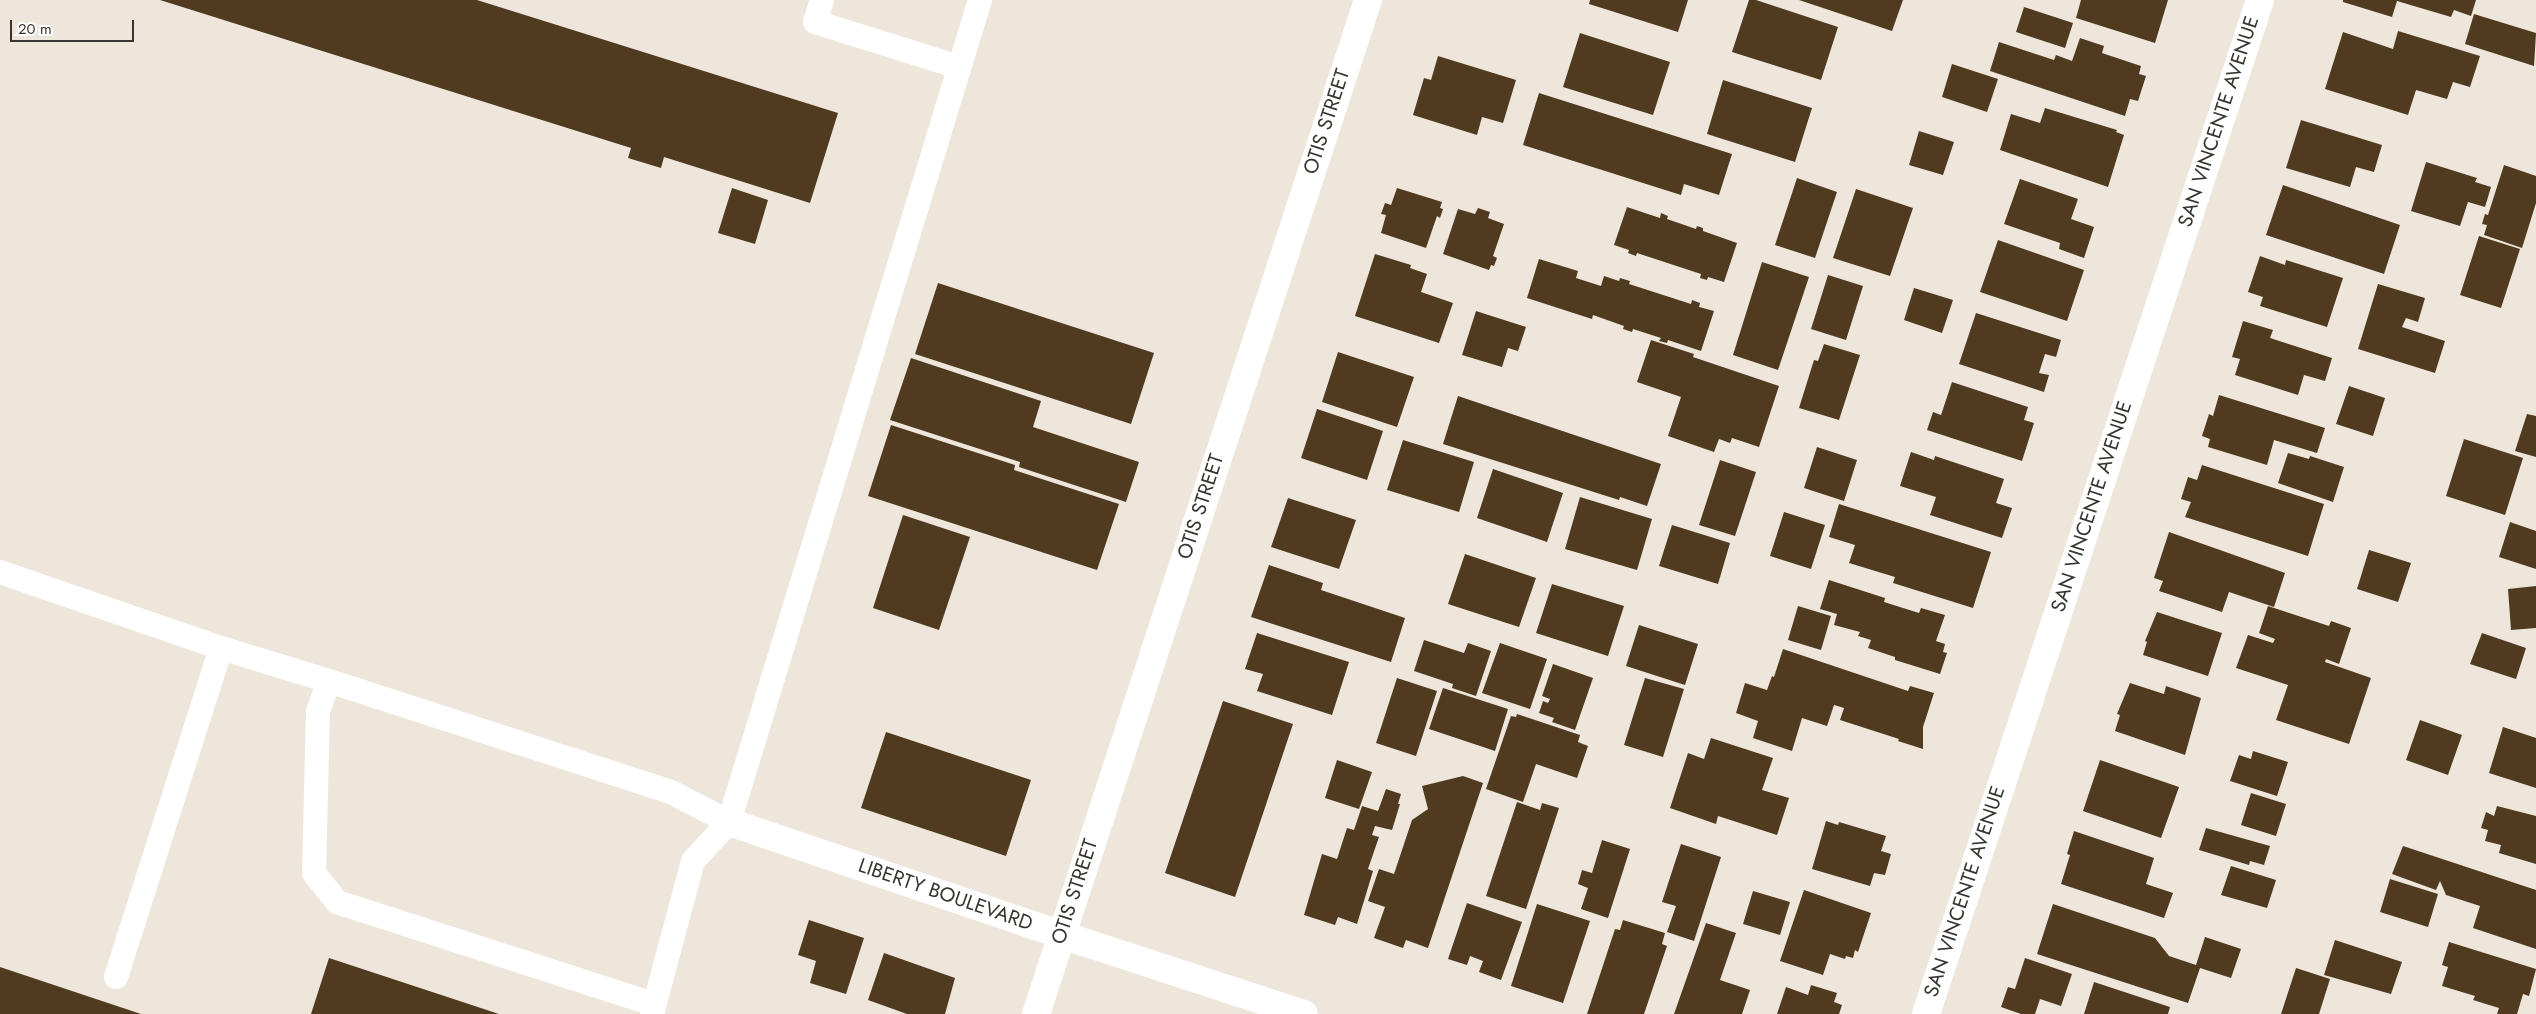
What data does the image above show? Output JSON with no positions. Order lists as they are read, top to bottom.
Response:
{
  "streets": {
    "street": ["OTIS STREET", "SAN VINCENTE AVENUE", "LIBERTY BOULEVARD"]
  },
  "crossings": [
    ["OTIS STREET", "LIBERTY BOULEVARD"]
  ],
  "scale_bar": "20 m"
}
